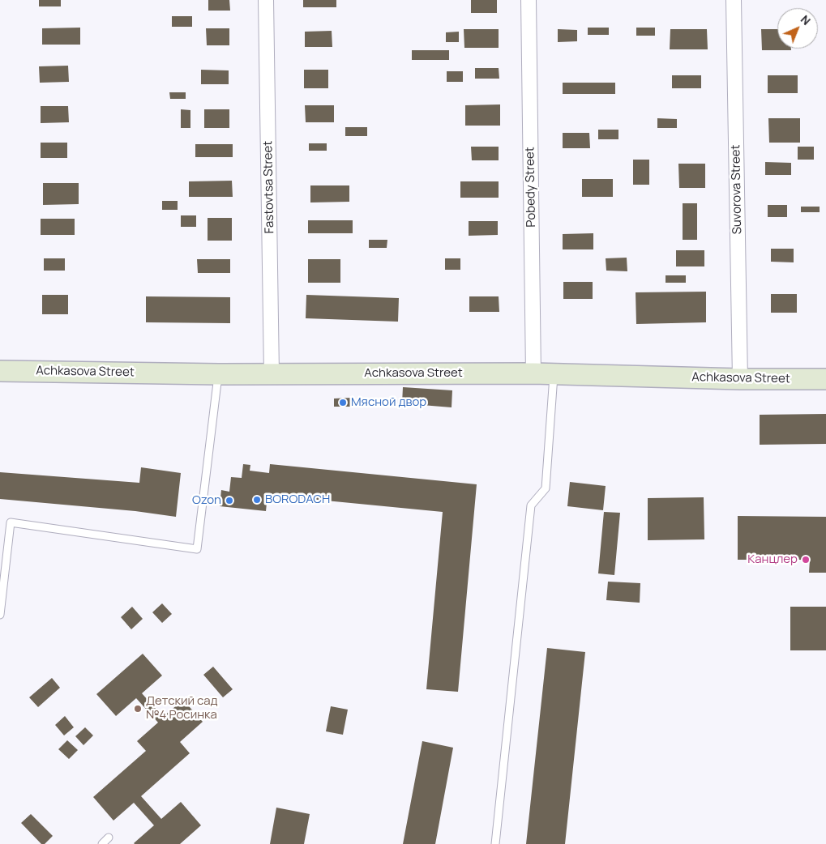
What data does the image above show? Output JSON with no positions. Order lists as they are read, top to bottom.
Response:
{
  "streets": {
    "street": [
      "Fastovtsa Street",
      "Pobedy Street",
      "Suvorova Street",
      "Achkasova Street"
    ]
  },
  "crossings": [
    ["Fastovtsa Street", "Achkasova Street"],
    ["Pobedy Street", "Achkasova Street"],
    ["Suvorova Street", "Achkasova Street"]
  ],
  "places": [
    "Мясной двор",
    "BORODACH",
    "Ozon",
    "Канцлер",
    "Детский сад №4 Росинка"
  ],
  "north": "top right"
}
